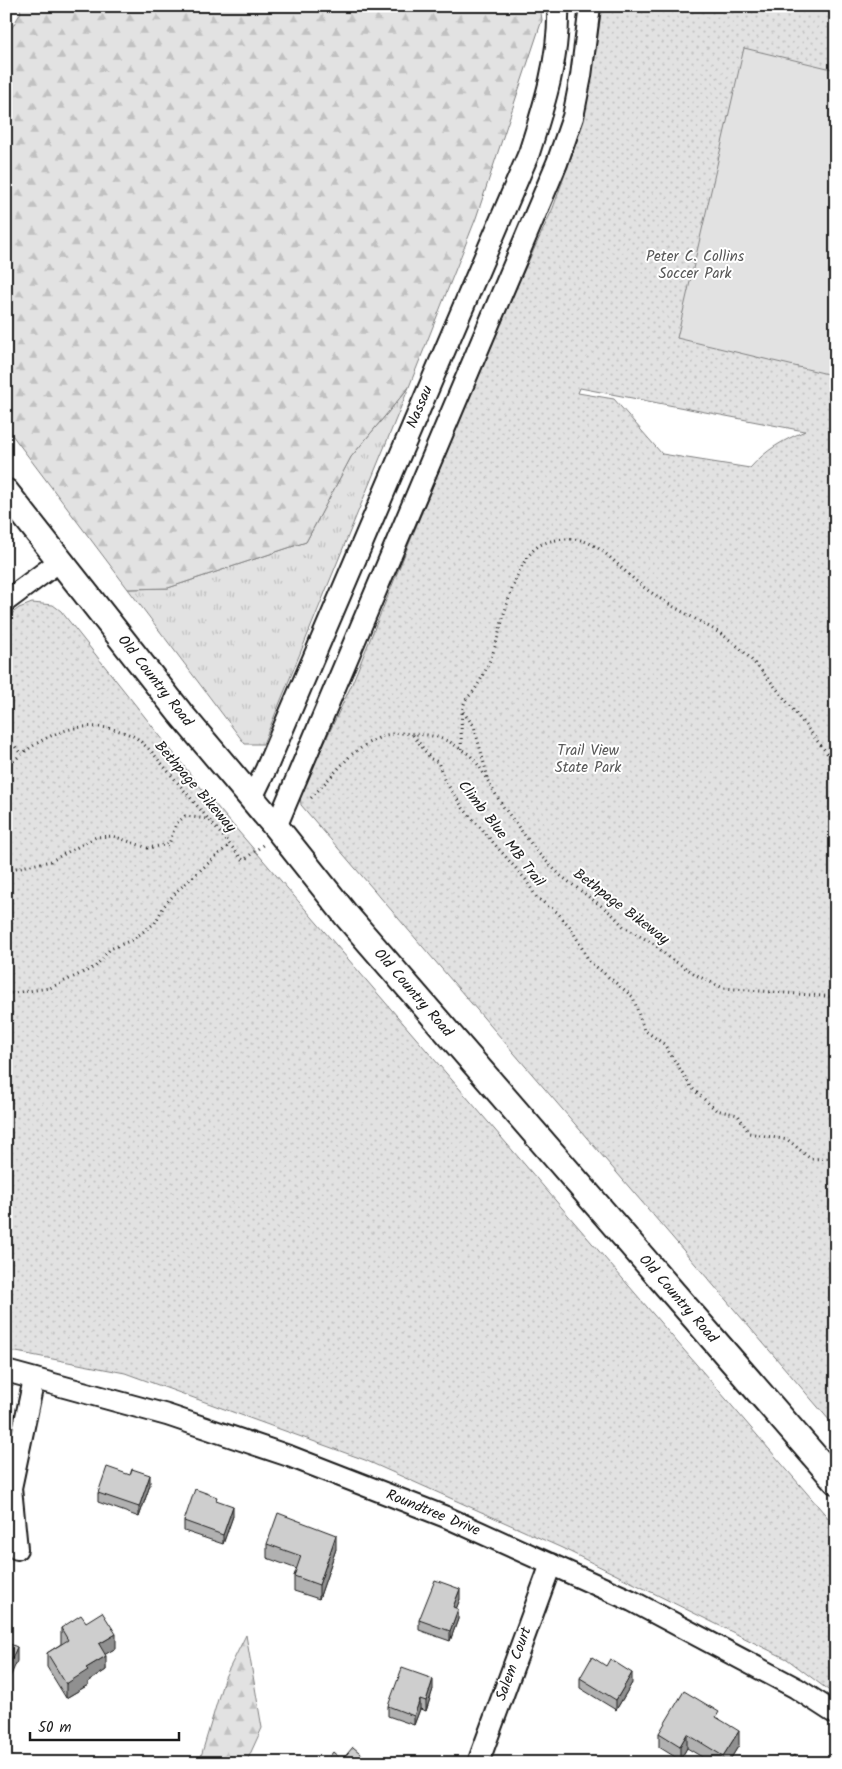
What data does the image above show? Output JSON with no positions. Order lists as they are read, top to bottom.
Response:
{
  "streets": {
    "main road": ["Old Country Road"],
    "street": ["Nassau", "Roundtree Drive", "Salem Court"],
    "path": ["Bethpage Bikeway", "Climb Blue MB Trail"]
  },
  "crossings": [
    ["Nassau", "Old Country Road"],
    ["Bethpage Bikeway", "Climb Blue MB Trail"],
    ["Roundtree Drive", "Salem Court"]
  ],
  "parks": ["Peter C. Collins Soccer Park", "Trail View State Park"],
  "scale_bar": "50 m"
}
